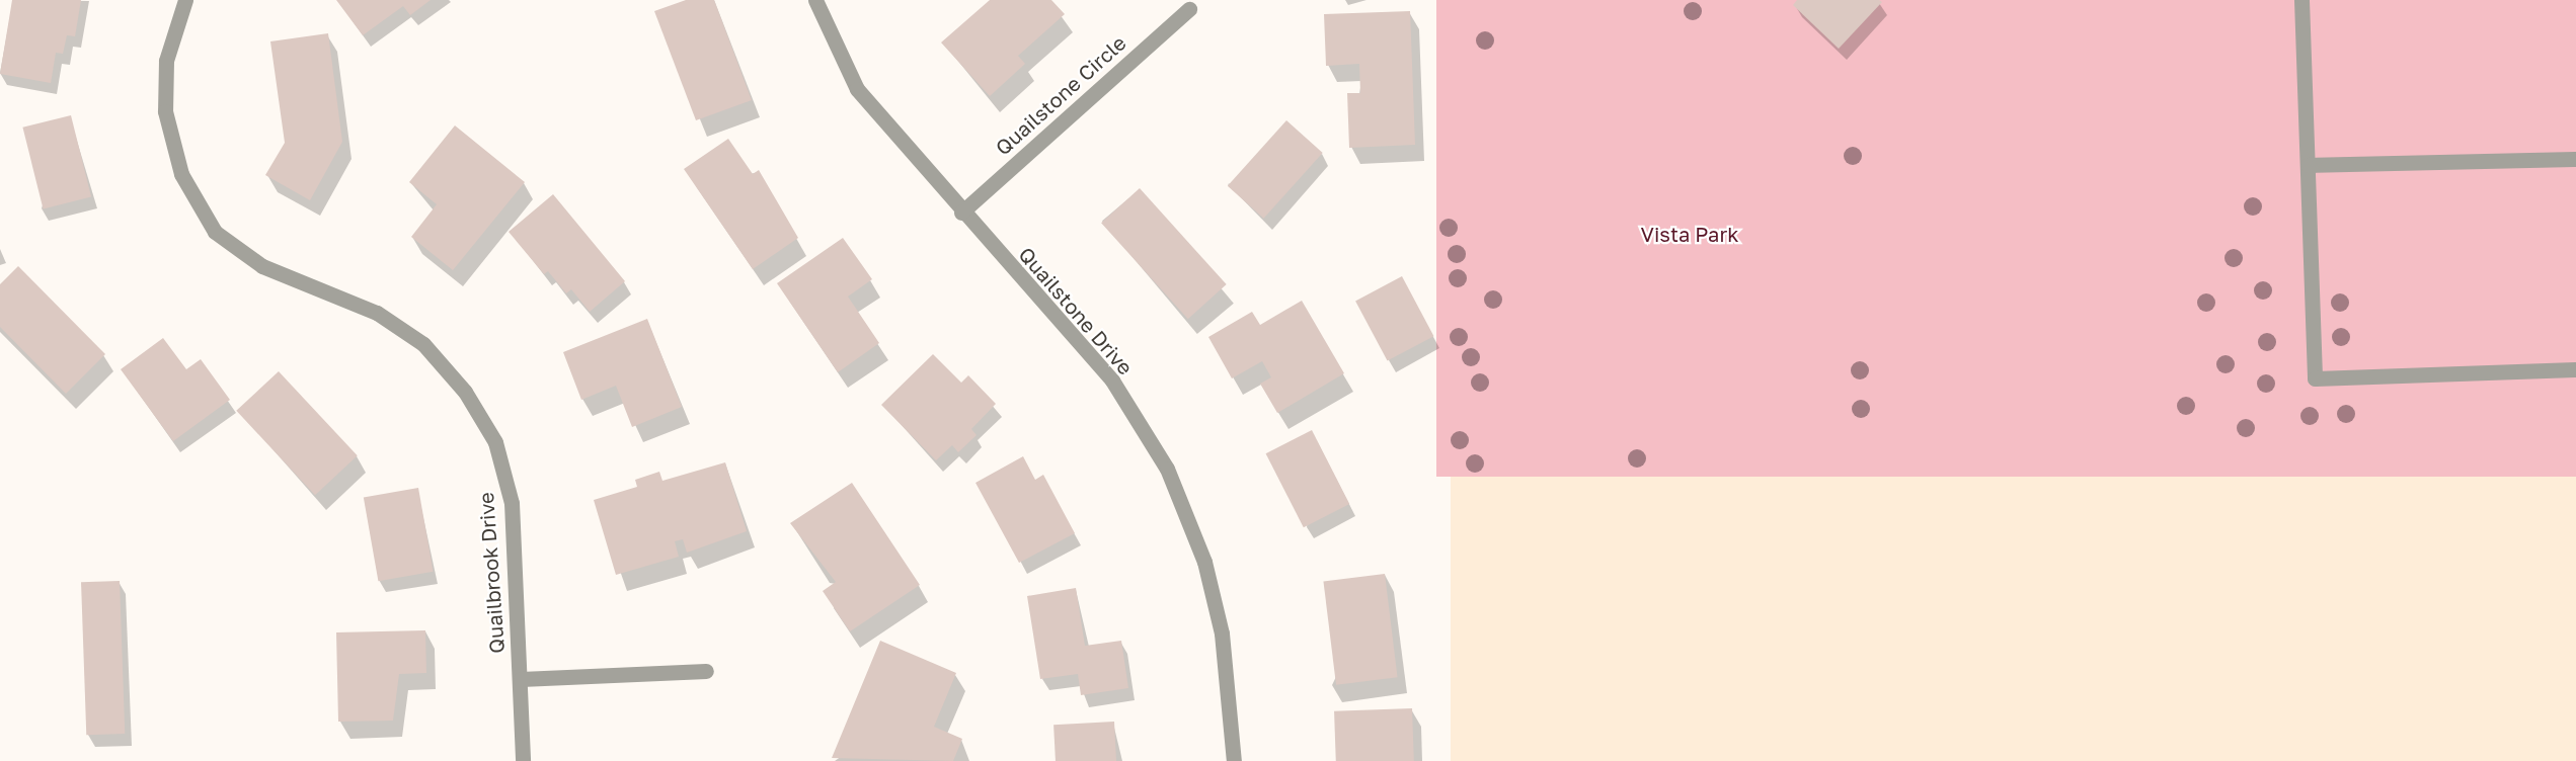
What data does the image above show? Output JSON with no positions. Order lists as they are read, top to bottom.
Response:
{
  "streets": {
    "street": ["Quailstone Circle", "Quailstone Drive", "Quailbrook Drive"]
  },
  "crossings": [
    ["Quailstone Circle", "Quailstone Drive"]
  ],
  "parks": ["Vista Park"]
}
